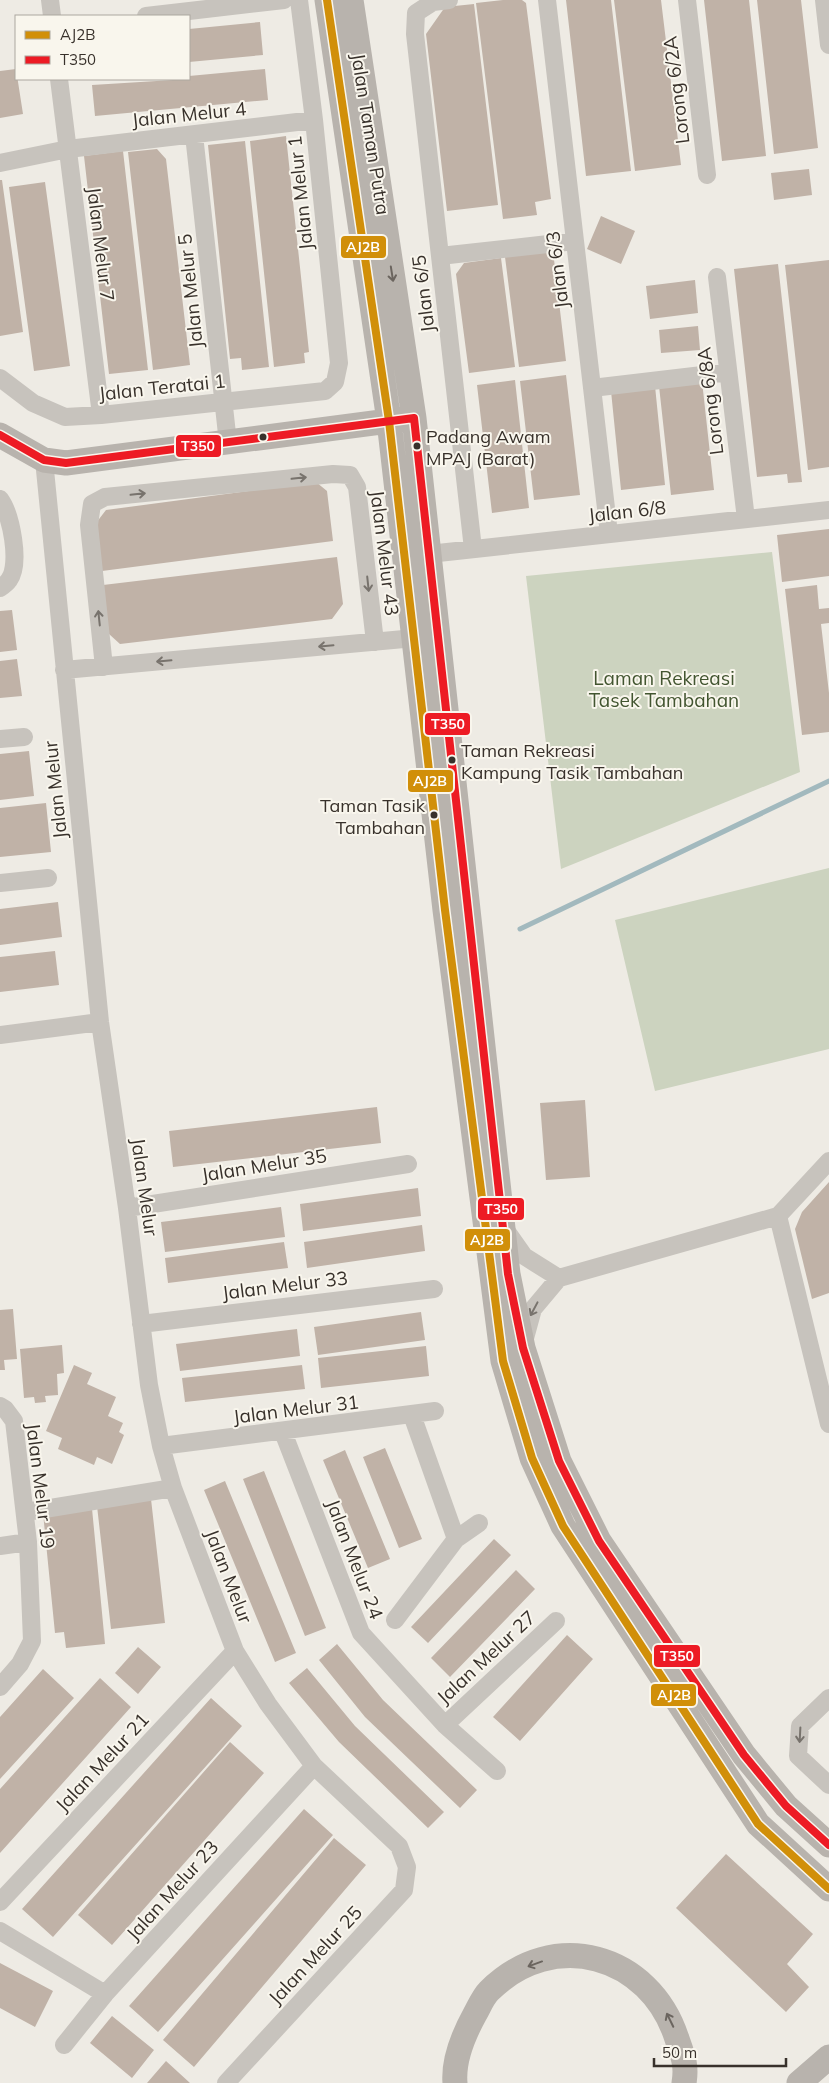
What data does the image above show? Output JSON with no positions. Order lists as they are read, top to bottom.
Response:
{
  "streets": {
    "street": [
      "Lorong 6/2A",
      "Jalan Melur 4",
      "Jalan Taman Putra",
      "Jalan Melur 1",
      "Jalan Melur 7",
      "Jalan 6/3",
      "Jalan Melur 5",
      "Jalan 6/5",
      "Jalan Teratai 1",
      "Lorong 6/8A",
      "Jalan 6/8",
      "Jalan Melur 43",
      "Jalan Melur",
      "Jalan Melur 35",
      "Jalan Melur 33",
      "Jalan Melur 31",
      "Jalan Melur 19",
      "Jalan Melur 24",
      "Jalan Melur 27",
      "Jalan Melur 21",
      "Jalan Melur 23",
      "Jalan Melur 25"
    ]
  },
  "crossings": [
    ["Jalan Melur 4", "Jalan Melur 1"],
    ["Jalan Melur 4", "Jalan Melur 7"],
    ["Jalan Melur 4", "Jalan Melur 5"],
    ["Jalan Taman Putra", "Jalan 6/8"],
    ["Jalan Taman Putra", "Jalan Melur 43"],
    ["Jalan Melur 1", "Jalan Teratai 1"],
    ["Jalan Melur 7", "Jalan Teratai 1"],
    ["Jalan 6/3", "Jalan 6/8"],
    ["Jalan Melur 5", "Jalan Teratai 1"],
    ["Jalan 6/5", "Jalan 6/8"],
    ["Lorong 6/8A", "Jalan 6/8"],
    ["Jalan Melur 43", "Jalan Melur"],
    ["Jalan Melur", "Jalan Melur 35"],
    ["Jalan Melur", "Jalan Melur 33"],
    ["Jalan Melur", "Jalan Melur 31"],
    ["Jalan Melur", "Jalan Melur 21"],
    ["Jalan Melur", "Jalan Melur 23"],
    ["Jalan Melur", "Jalan Melur 25"],
    ["Jalan Melur 31", "Jalan Melur 24"],
    ["Jalan Melur 24", "Jalan Melur 27"]
  ],
  "parks": ["Laman Rekreasi Tasek Tambahan"],
  "places": ["Padang Awam MPAJ (Barat)", "Taman Rekreasi Kampung Tasik Tambahan", "Taman Tasik Tambahan"],
  "lines": ["transit line AJ2B", "transit line T350"],
  "legend": ["AJ2B", "T350"],
  "scale_bar": "50 m"
}
